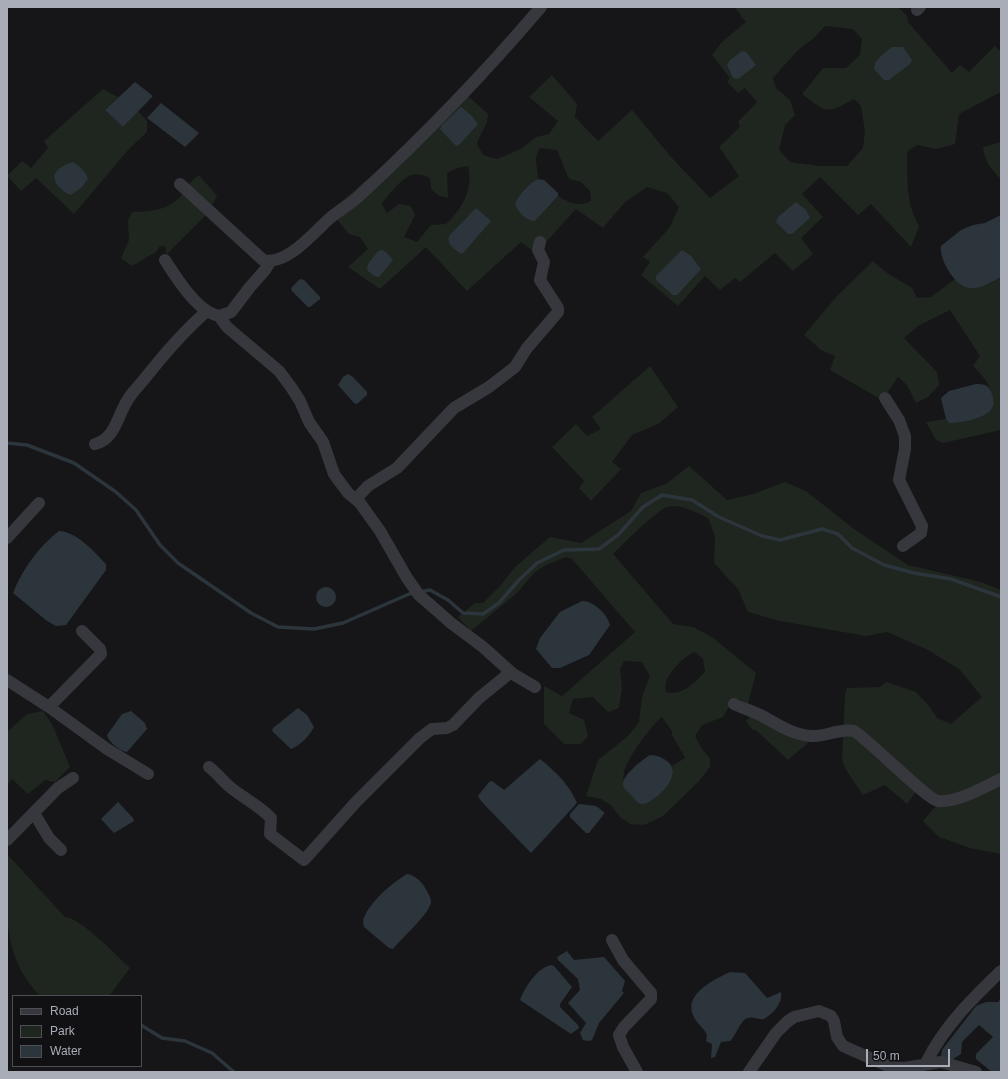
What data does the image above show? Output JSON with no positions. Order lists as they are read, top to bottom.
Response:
{
  "legend": ["Road", "Park", "Water"],
  "scale_bar": "50 m"
}
